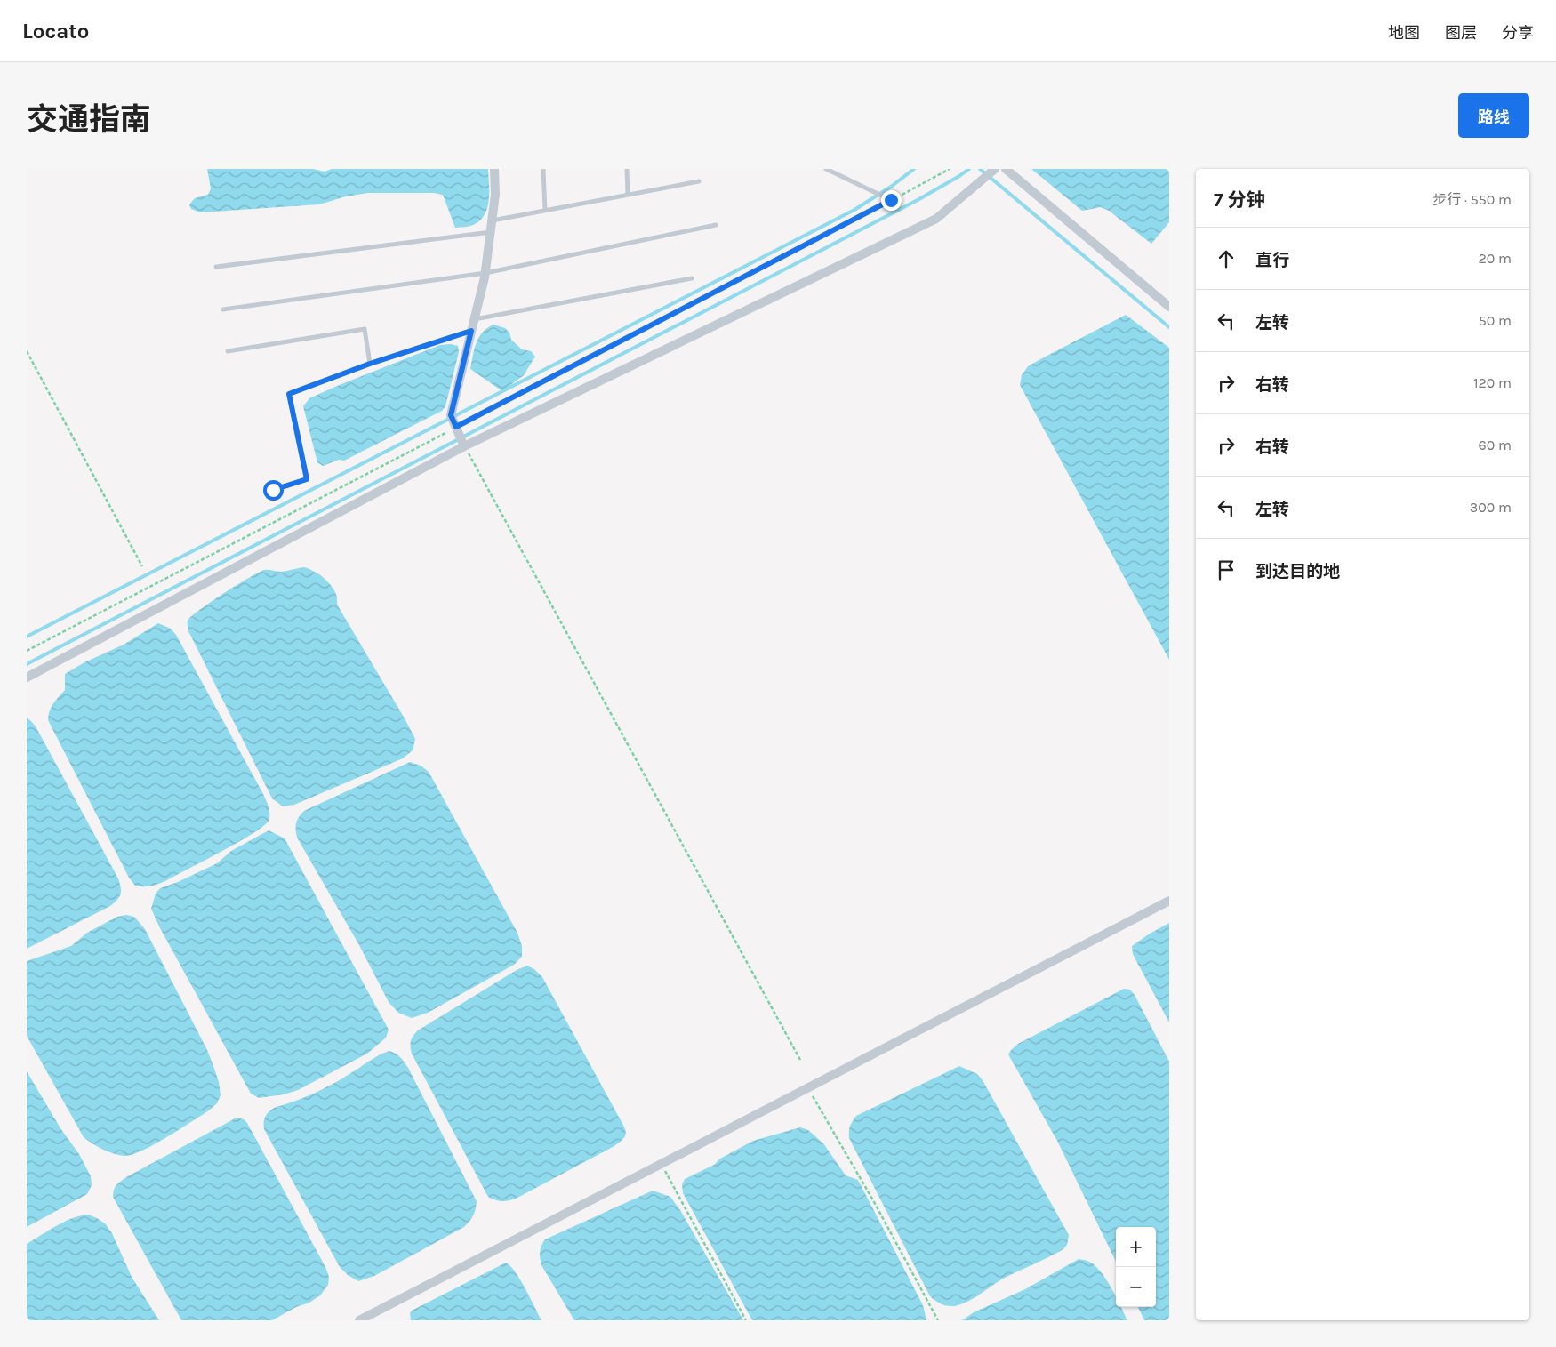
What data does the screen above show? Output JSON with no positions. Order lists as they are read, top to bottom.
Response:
{
  "page": {
    "header": "Locato",
    "nav": ["地图", "图层", "分享"],
    "title": "交通指南",
    "buttons": "路线",
    "heading": ["7 分钟", "步行 · 550 m"],
    "list": [
      ["直行", "20 m"],
      ["左转", "50 m"],
      ["右转", "120 m"],
      ["右转", "60 m"],
      ["左转", "300 m"],
      "到达目的地"
    ],
    "map_buttons": ["+", "−"]
  }
}
